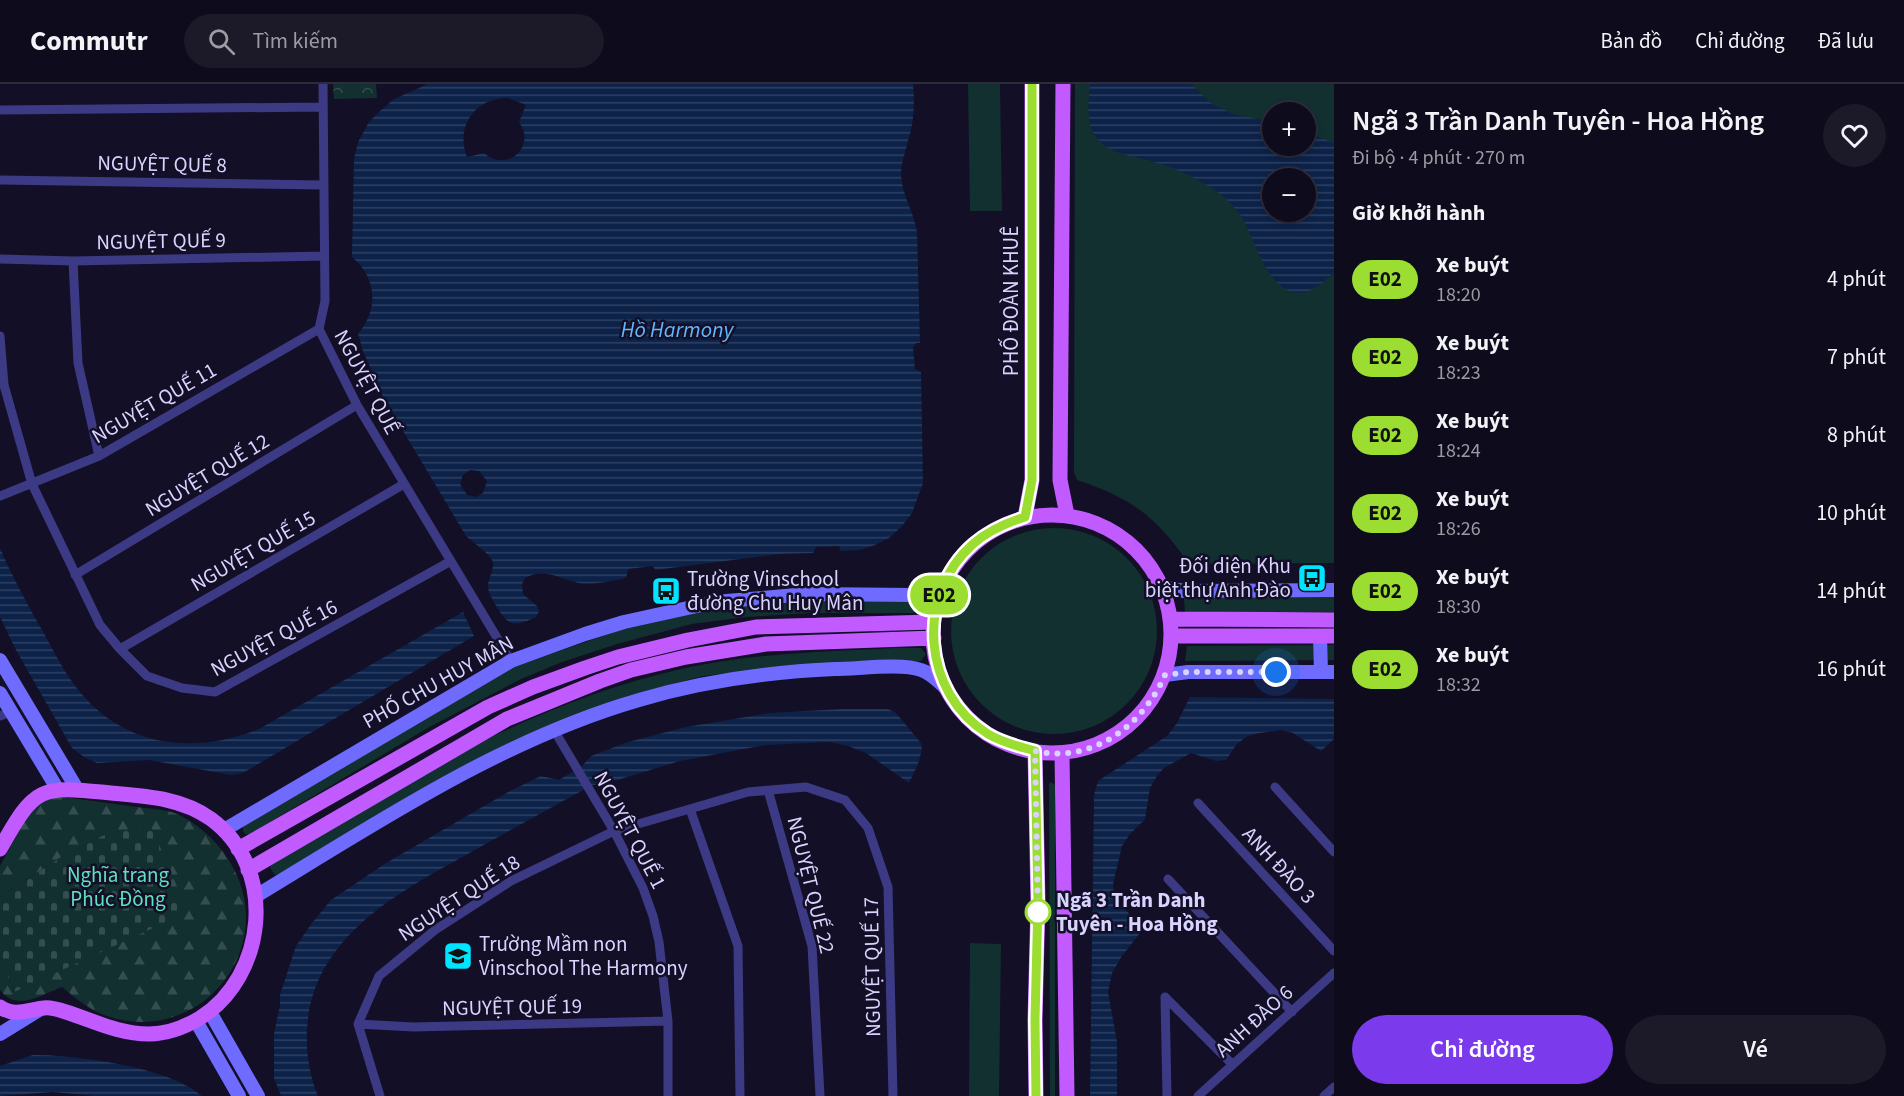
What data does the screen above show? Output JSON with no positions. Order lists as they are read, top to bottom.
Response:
{
  "streets": {
    "main road": ["PHỐ ĐOÀN KHUÊ", "PHỐ CHU HUY MÂN"],
    "street": [
      "NGUYỆT QUẾ 8",
      "NGUYỆT QUẾ 9",
      "NGUYỆT QUẾ",
      "NGUYỆT QUẾ 11",
      "NGUYỆT QUẾ 12",
      "NGUYỆT QUẾ 15",
      "NGUYỆT QUẾ 16",
      "NGUYỆT QUẾ 1",
      "ANH ĐÀO 3",
      "NGUYỆT QUẾ 22",
      "NGUYỆT QUẾ 18",
      "NGUYỆT QUẾ 17",
      "NGUYỆT QUẾ 19",
      "ANH ĐÀO 6"
    ]
  },
  "crossings": [
    ["NGUYỆT QUẾ 8", "NGUYỆT QUẾ"],
    ["NGUYỆT QUẾ 9", "NGUYỆT QUẾ"],
    ["NGUYỆT QUẾ", "NGUYỆT QUẾ 11"],
    ["NGUYỆT QUẾ", "NGUYỆT QUẾ 12"],
    ["NGUYỆT QUẾ", "NGUYỆT QUẾ 15"],
    ["NGUYỆT QUẾ", "NGUYỆT QUẾ 16"],
    ["NGUYỆT QUẾ", "PHỐ CHU HUY MÂN"],
    ["NGUYỆT QUẾ 11", "NGUYỆT QUẾ 16"],
    ["NGUYỆT QUẾ 12", "NGUYỆT QUẾ 16"],
    ["NGUYỆT QUẾ 15", "NGUYỆT QUẾ 16"],
    ["NGUYỆT QUẾ 1", "NGUYỆT QUẾ 18"],
    ["NGUYỆT QUẾ 1", "NGUYỆT QUẾ 17"],
    ["NGUYỆT QUẾ 1", "NGUYỆT QUẾ 19"],
    ["NGUYỆT QUẾ 22", "NGUYỆT QUẾ 17"],
    ["NGUYỆT QUẾ 18", "NGUYỆT QUẾ 17"],
    ["NGUYỆT QUẾ 18", "NGUYỆT QUẾ 19"]
  ],
  "water": ["Hồ Harmony"],
  "parks": ["Nghĩa trang Phúc Đồng"],
  "places": {
    "bus stop": ["Đối diện Khu biệt thự Anh Đào", "Trường Vinschool đường Chu Huy Mân"],
    "other": ["Ngã 3 Trần Danh Tuyên - Hoa Hồng"],
    "school or university": ["Trường Mầm non Vinschool The Harmony"]
  },
  "lines": ["bus line E02"],
  "page": {
    "header": "Commutr",
    "search": "Tìm kiếm",
    "nav": ["Bản đồ", "Chỉ đường", "Đã lưu"],
    "on_map": "E02",
    "heading": [
      ["Ngã 3 Trần Danh Tuyên - Hoa Hồng", "Đi bộ · 4 phút · 270 m"],
      "Giờ khởi hành"
    ],
    "map_buttons": ["+", "−"],
    "list": [
      {
        "mark": "E02",
        "name": "Xe buýt",
        "note": "18:20",
        "value": "4 phút"
      },
      {
        "mark": "E02",
        "name": "Xe buýt",
        "note": "18:23",
        "value": "7 phút"
      },
      {
        "mark": "E02",
        "name": "Xe buýt",
        "note": "18:24",
        "value": "8 phút"
      },
      {
        "mark": "E02",
        "name": "Xe buýt",
        "note": "18:26",
        "value": "10 phút"
      },
      {
        "mark": "E02",
        "name": "Xe buýt",
        "note": "18:30",
        "value": "14 phút"
      },
      {
        "mark": "E02",
        "name": "Xe buýt",
        "note": "18:32",
        "value": "16 phút"
      }
    ],
    "buttons": ["Chỉ đường", "Vé"]
  }
}
